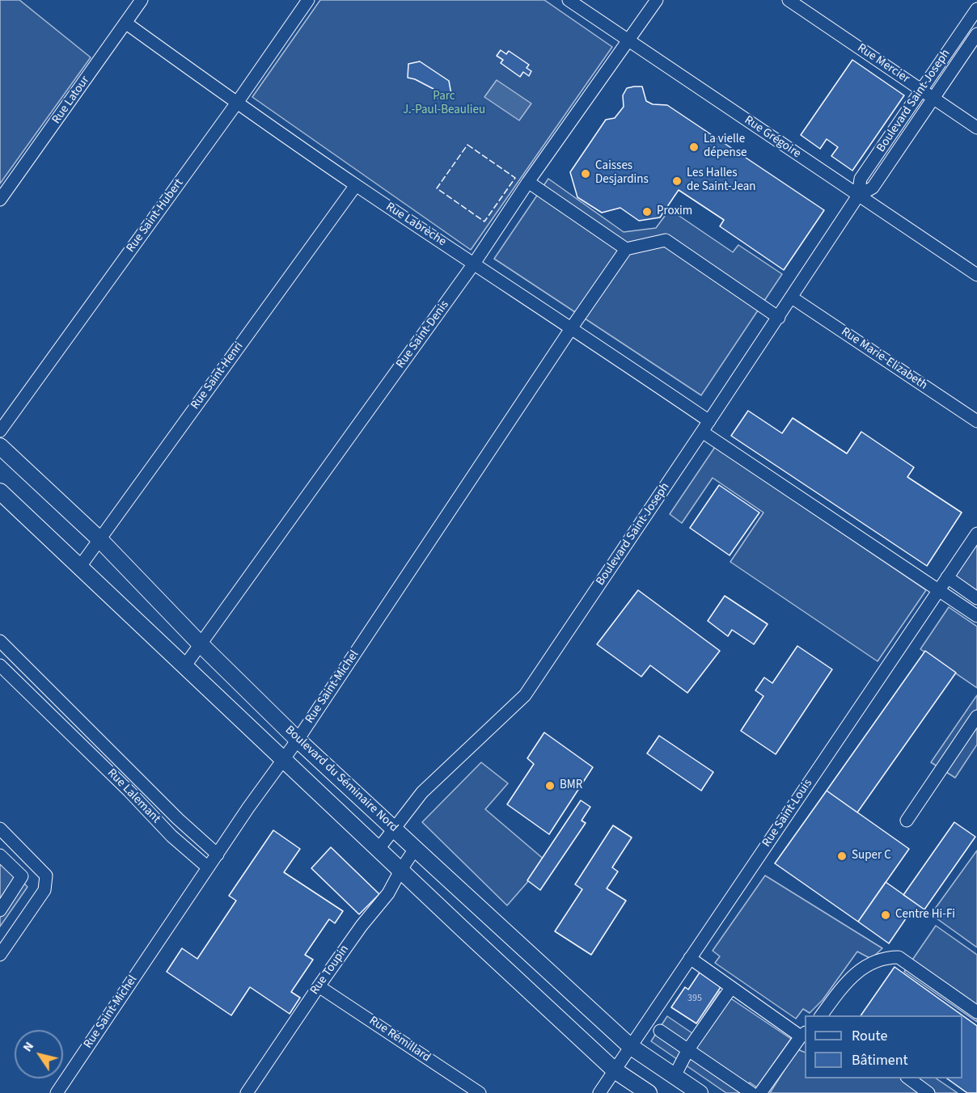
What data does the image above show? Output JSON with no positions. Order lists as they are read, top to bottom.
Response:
{
  "streets": {
    "main road": ["Boulevard du Séminaire Nord"],
    "street": [
      "Rue Mercier",
      "Rue Latour",
      "Boulevard Saint-Joseph",
      "Rue Grégoire",
      "Rue Saint-Hubert",
      "Rue Labrèche",
      "Rue Saint-Denis",
      "Rue Marie-Elizabeth",
      "Rue Saint-Henri",
      "Rue Saint-Michel",
      "Rue Lalemant",
      "Rue Saint-Louis",
      "Rue Toupin",
      "Rue Rémillard"
    ]
  },
  "crossings": [
    ["Rue Mercier", "Boulevard Saint-Joseph"],
    ["Rue Latour", "Rue Labrèche"],
    ["Boulevard Saint-Joseph", "Rue Grégoire"],
    ["Boulevard Saint-Joseph", "Rue Labrèche"],
    ["Boulevard Saint-Joseph", "Rue Marie-Elizabeth"],
    ["Boulevard Saint-Joseph", "Boulevard du Séminaire Nord"],
    ["Rue Grégoire", "Rue Saint-Denis"],
    ["Rue Saint-Hubert", "Rue Labrèche"],
    ["Rue Labrèche", "Rue Saint-Denis"],
    ["Rue Labrèche", "Rue Saint-Henri"],
    ["Rue Labrèche", "Rue Saint-Michel"],
    ["Rue Saint-Denis", "Boulevard du Séminaire Nord"],
    ["Rue Saint-Henri", "Boulevard du Séminaire Nord"],
    ["Rue Saint-Michel", "Boulevard du Séminaire Nord"],
    ["Rue Saint-Michel", "Rue Lalemant"],
    ["Boulevard du Séminaire Nord", "Rue Saint-Louis"],
    ["Boulevard du Séminaire Nord", "Rue Toupin"],
    ["Rue Toupin", "Rue Rémillard"]
  ],
  "parks": ["Parc J.-Paul-Beaulieu"],
  "places": [
    "La vielle dépense",
    "Caisses Desjardins",
    "Les Halles de Saint-Jean",
    "Proxim",
    "BMR",
    "Super C",
    "Centre Hi-Fi"
  ],
  "house_numbers": ["395"],
  "legend": ["Route", "Bâtiment"],
  "north": "top left"
}
